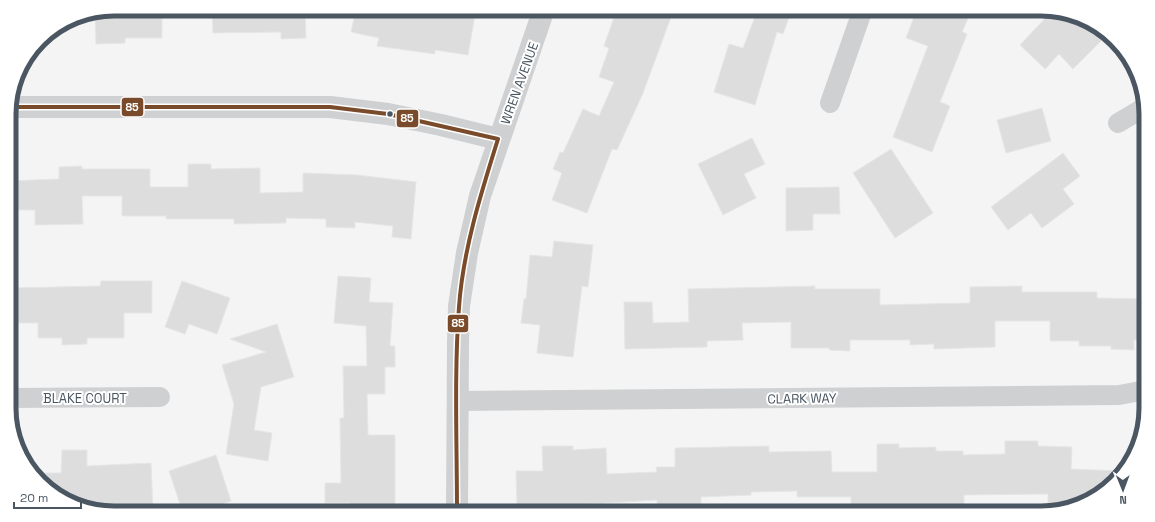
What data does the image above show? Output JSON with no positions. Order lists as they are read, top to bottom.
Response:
{
  "streets": {
    "street": ["WREN AVENUE", "BLAKE COURT", "CLARK WAY"]
  },
  "crossings": [
    ["WREN AVENUE", "CLARK WAY"]
  ],
  "lines": ["transit line 85"],
  "scale_bar": "20 m",
  "north": "bottom"
}
